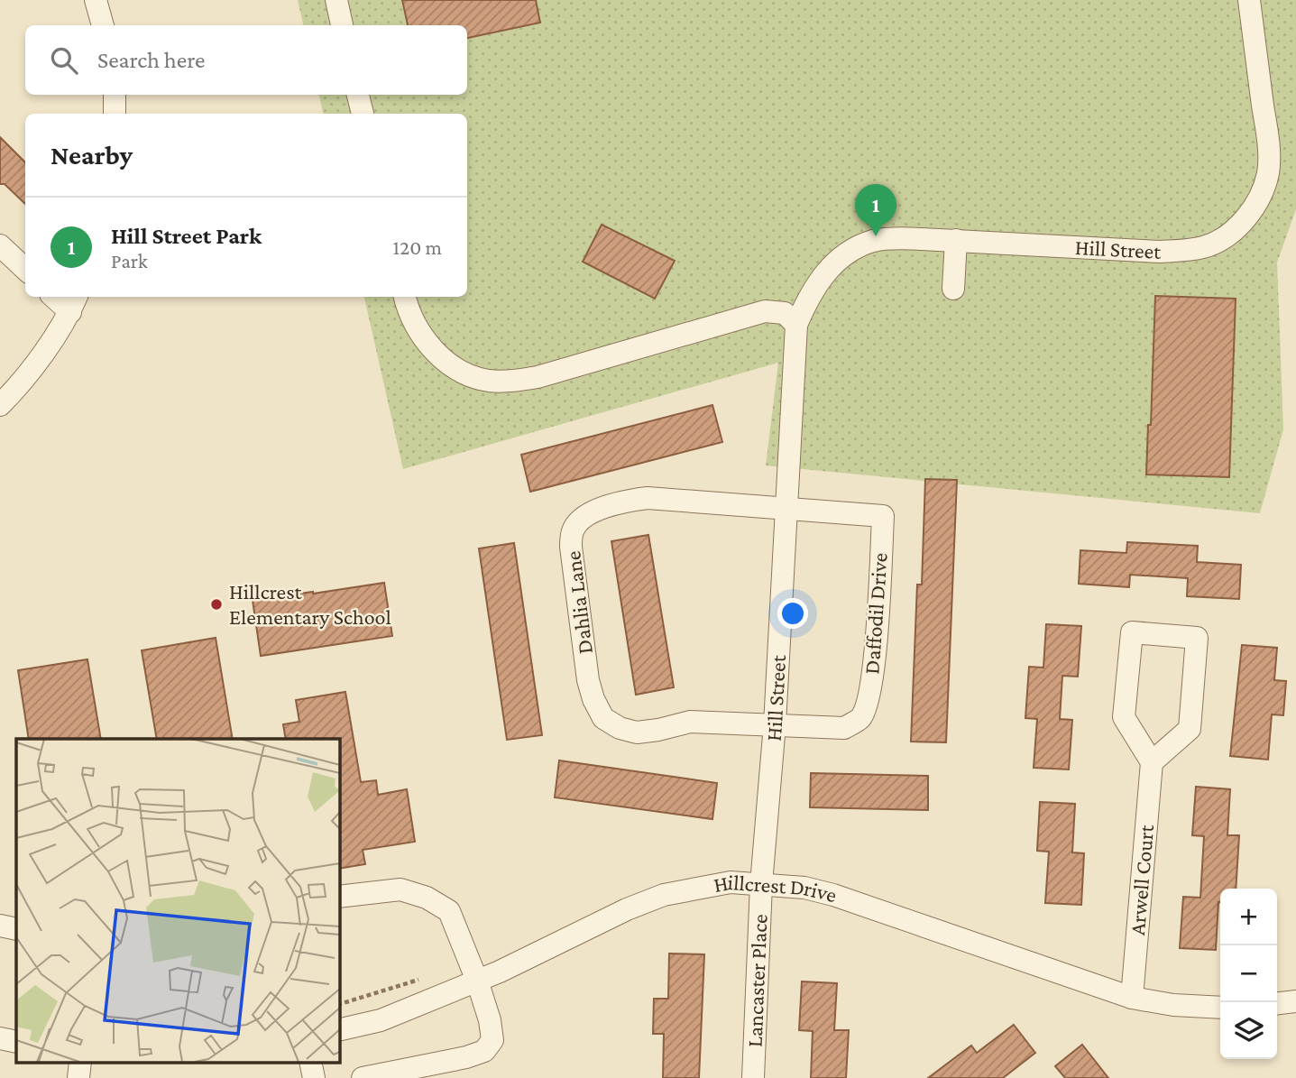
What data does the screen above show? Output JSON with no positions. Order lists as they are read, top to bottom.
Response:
{
  "streets": {
    "street": [
      "Hill Street",
      "Dahlia Lane",
      "Daffodil Drive",
      "Arwell Court",
      "Hillcrest Drive",
      "Lancaster Place"
    ]
  },
  "crossings": [
    ["Hill Street", "Dahlia Lane"],
    ["Hill Street", "Daffodil Drive"],
    ["Hill Street", "Hillcrest Drive"],
    ["Hill Street", "Lancaster Place"],
    ["Dahlia Lane", "Daffodil Drive"],
    ["Arwell Court", "Hillcrest Drive"],
    ["Hillcrest Drive", "Lancaster Place"]
  ],
  "places": ["Hillcrest Elementary School"],
  "page": {
    "search": "Search here",
    "heading": "Nearby",
    "pins": "1",
    "list": [
      {
        "mark": "1",
        "name": "Hill Street Park",
        "note": "Park",
        "value": "120 m"
      }
    ],
    "map_buttons": ["+", "−"]
  }
}
